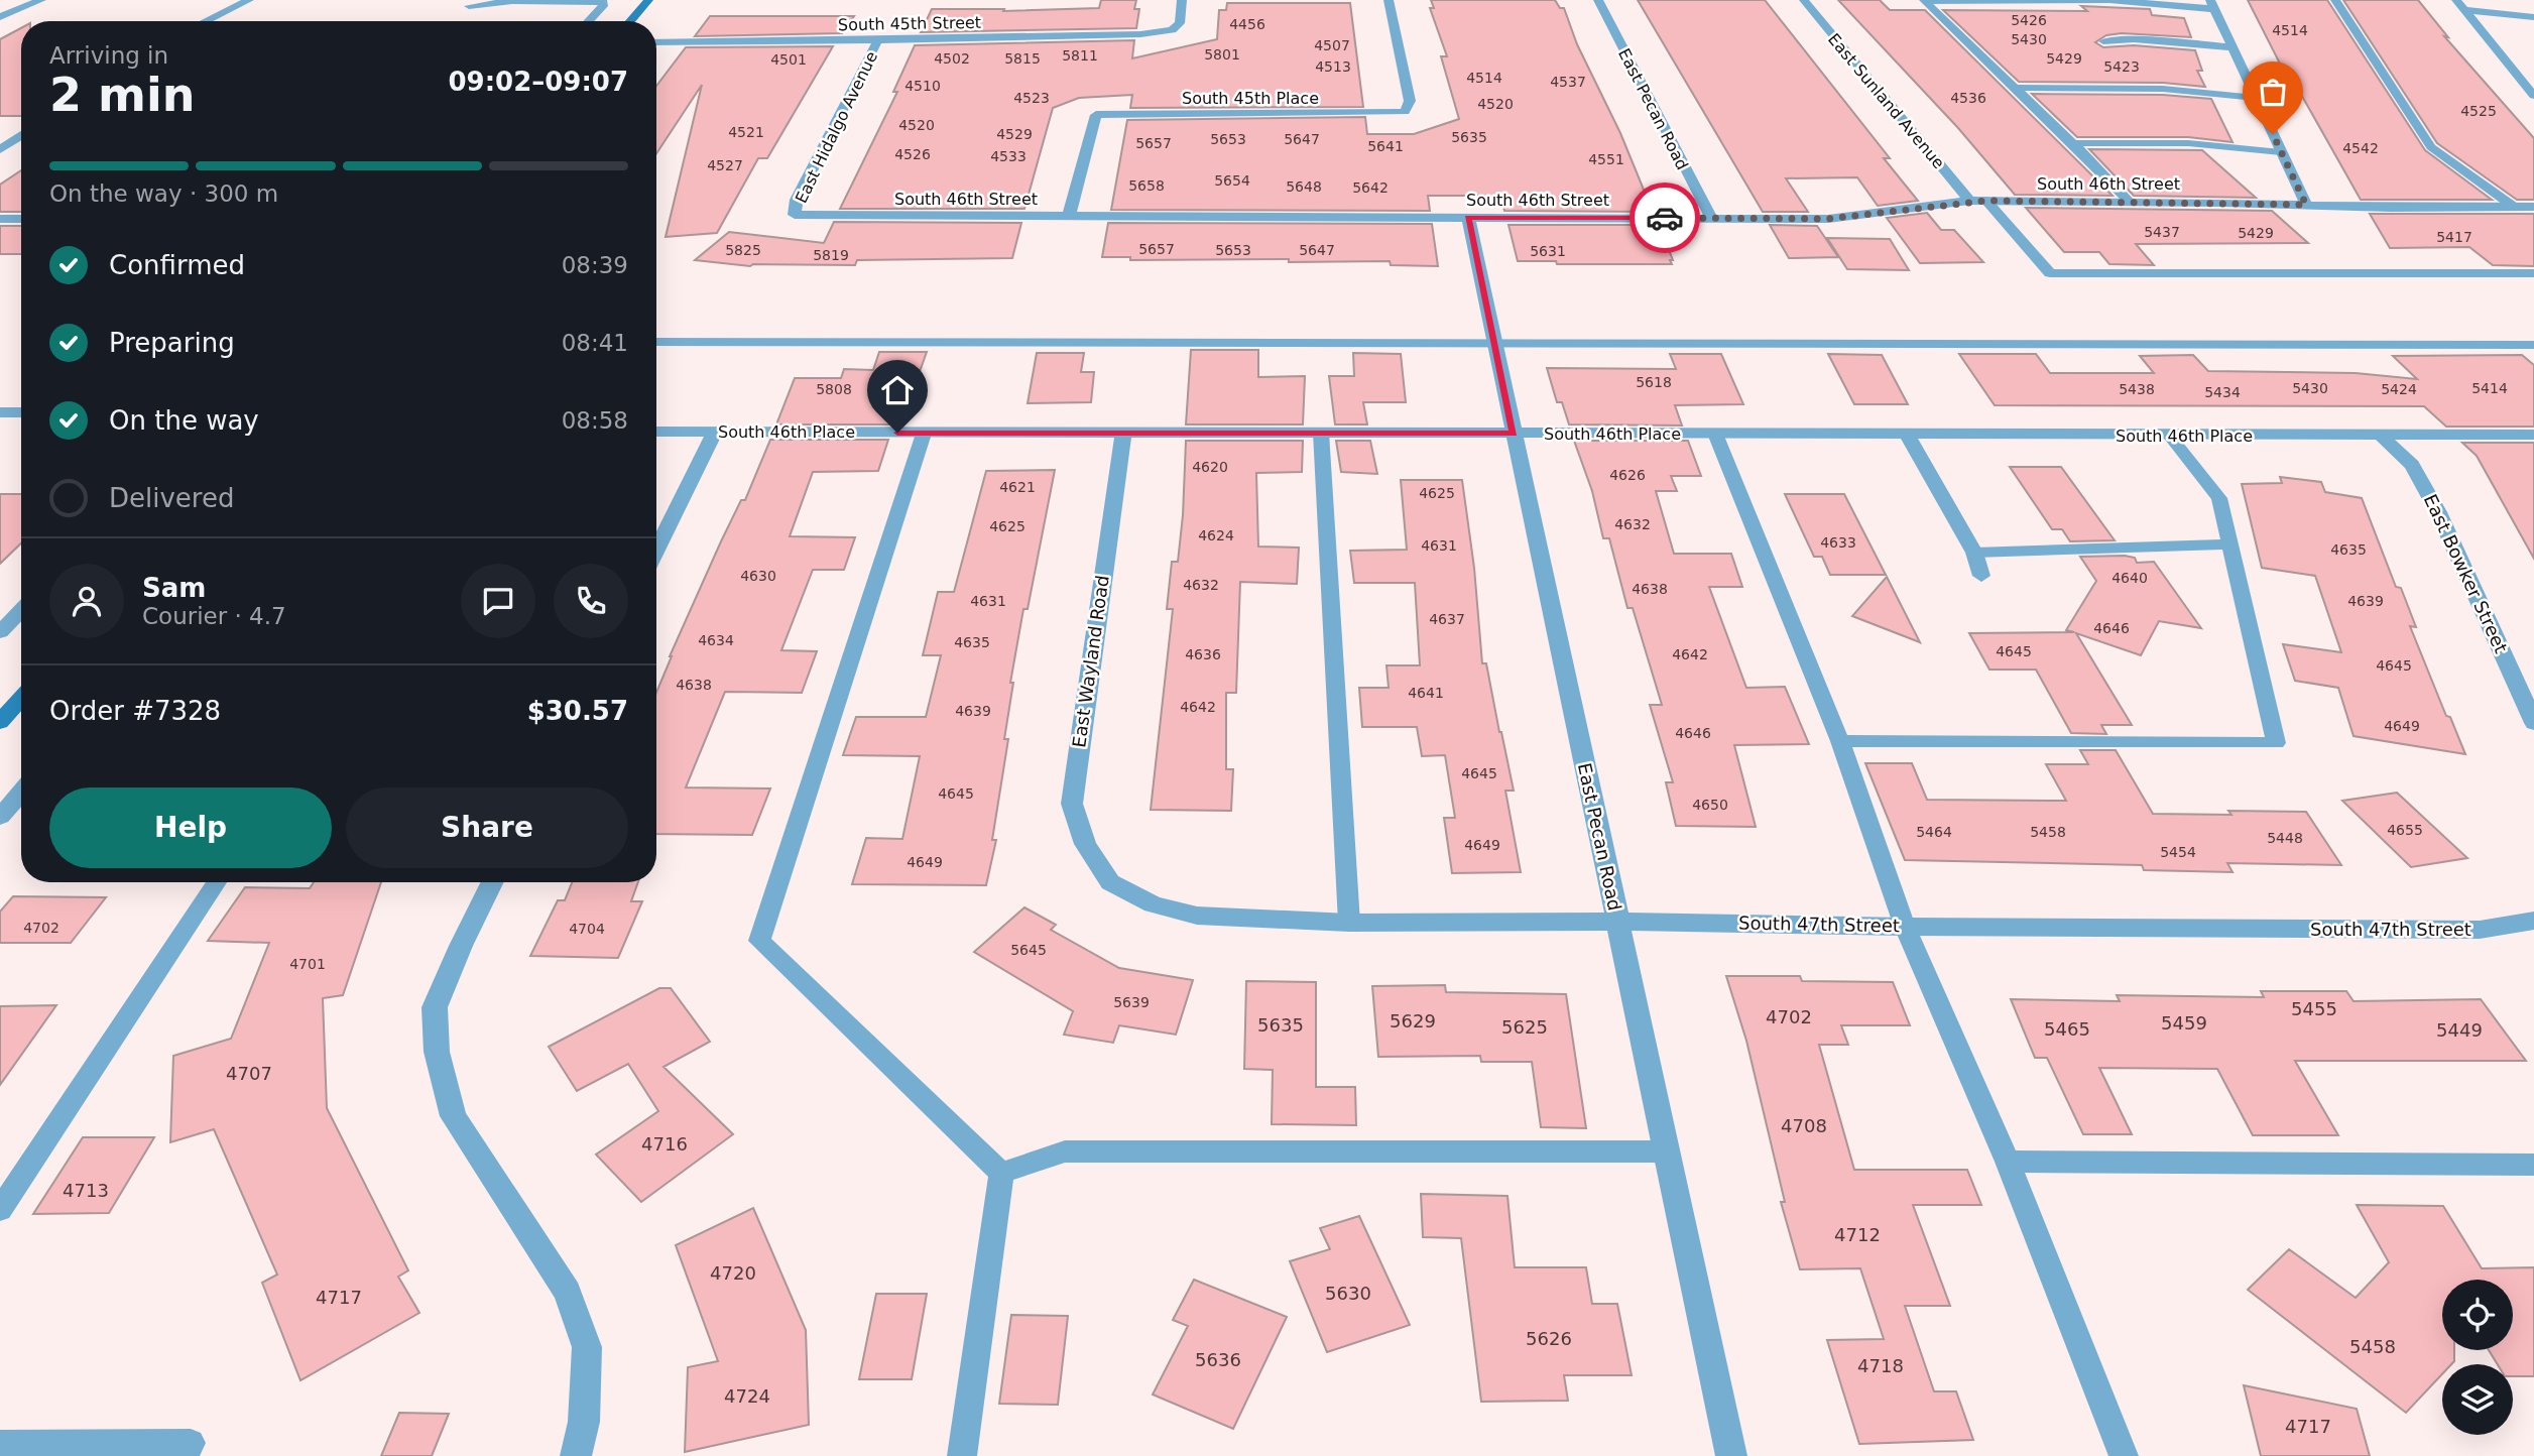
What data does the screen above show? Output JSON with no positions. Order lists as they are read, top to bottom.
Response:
{
  "streets": {
    "street": [
      "South 45th Street",
      "South 45th Place",
      "East Sunland Avenue",
      "East Pecan Road",
      "East Hidalgo Avenue",
      "South 46th Street",
      "South 46th Place",
      "East Bowker Street",
      "East Wayland Road",
      "South 47th Street"
    ]
  },
  "crossings": [
    ["South 45th Street", "East Hidalgo Avenue"],
    ["South 45th Place", "South 46th Street"],
    ["East Sunland Avenue", "South 46th Street"],
    ["East Pecan Road", "South 46th Street"],
    ["East Pecan Road", "South 46th Place"],
    ["East Pecan Road", "South 47th Street"],
    ["East Hidalgo Avenue", "South 46th Street"],
    ["South 46th Place", "East Bowker Street"],
    ["South 46th Place", "East Wayland Road"],
    ["East Wayland Road", "South 47th Street"]
  ],
  "house_numbers": [
    "5426",
    "4456",
    "4514",
    "5430",
    "4507",
    "5801",
    "5811",
    "4502",
    "5815",
    "5429",
    "4501",
    "4513",
    "5423",
    "4514",
    "4537",
    "4510",
    "4523",
    "4536",
    "4520",
    "4525",
    "4520",
    "4521",
    "4529",
    "5635",
    "5653",
    "5647",
    "5657",
    "5641",
    "4542",
    "4526",
    "4533",
    "4551",
    "4527",
    "5654",
    "5658",
    "5648",
    "5642",
    "5437",
    "5429",
    "5417",
    "5657",
    "5825",
    "5653",
    "5647",
    "5631",
    "5819",
    "5618",
    "5430",
    "5414",
    "5808",
    "5438",
    "5424",
    "5434",
    "4620",
    "4626",
    "4621",
    "4625",
    "4632",
    "4625",
    "4624",
    "4633",
    "4631",
    "4635",
    "4630",
    "4640",
    "4632",
    "4638",
    "4631",
    "4639",
    "4637",
    "4646",
    "4634",
    "4635",
    "4645",
    "4636",
    "4642",
    "4645",
    "4638",
    "4641",
    "4642",
    "4639",
    "4649",
    "4646",
    "4645",
    "4645",
    "4650",
    "4655",
    "5464",
    "5458",
    "5448",
    "4649",
    "5454",
    "4649",
    "4702",
    "4704",
    "5645",
    "4701",
    "5639",
    "5455",
    "4702",
    "5629",
    "5459",
    "5635",
    "5625",
    "5465",
    "5449",
    "4707",
    "4708",
    "4716",
    "4713",
    "4712",
    "4720",
    "5630",
    "4717",
    "5626",
    "5458",
    "5636",
    "4718",
    "4724",
    "4717"
  ],
  "page": {
    "heading": ["2 min", "Arriving in", "09:02–09:07"],
    "panel": [
      "Sam",
      "Courier · 4.7",
      "Order #7328",
      "$30.57"
    ],
    "bar": "On the way · 300 m",
    "list": [
      ["Confirmed", "08:39"],
      ["Preparing", "08:41"],
      ["On the way", "08:58"],
      "Delivered"
    ],
    "buttons": ["Help", "Share"]
  }
}
